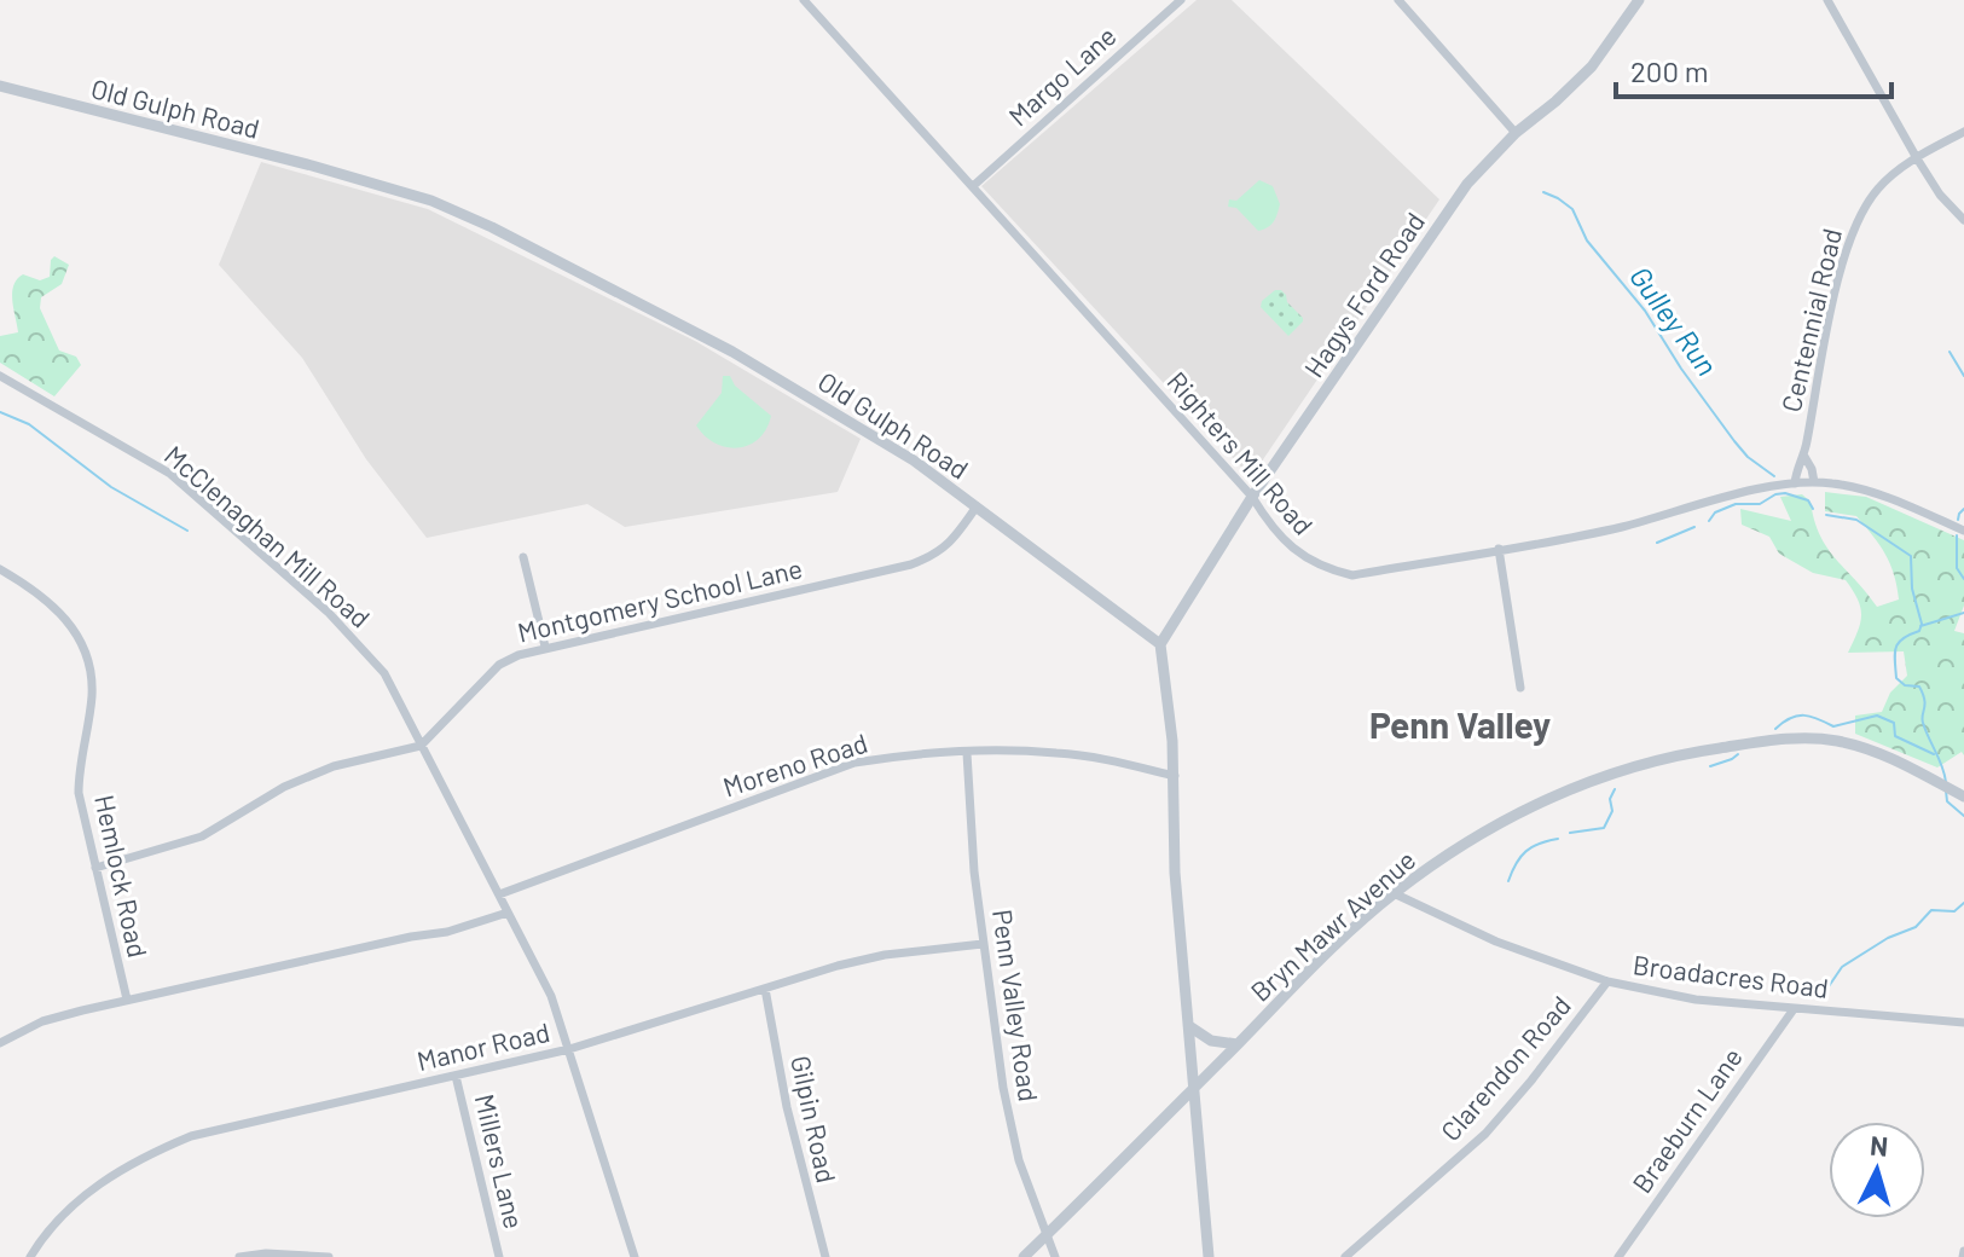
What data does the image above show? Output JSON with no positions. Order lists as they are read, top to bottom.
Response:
{
  "streets": {
    "street": [
      "Margo Lane",
      "Old Gulph Road",
      "Hagys Ford Road",
      "Centennial Road",
      "Righters Mill Road",
      "McClenaghan Mill Road",
      "Montgomery School Lane",
      "Moreno Road",
      "Hemlock Road",
      "Bryn Mawr Avenue",
      "Broadacres Road",
      "Penn Valley Road",
      "Manor Road",
      "Clarendon Road",
      "Gilpin Road",
      "Braeburn Lane",
      "Millers Lane"
    ]
  },
  "crossings": [
    ["Margo Lane", "Righters Mill Road"],
    ["Old Gulph Road", "Hagys Ford Road"],
    ["Old Gulph Road", "Montgomery School Lane"],
    ["Hagys Ford Road", "Righters Mill Road"],
    ["Centennial Road", "Righters Mill Road"],
    ["McClenaghan Mill Road", "Montgomery School Lane"],
    ["McClenaghan Mill Road", "Moreno Road"],
    ["Moreno Road", "Penn Valley Road"],
    ["Bryn Mawr Avenue", "Broadacres Road"],
    ["Bryn Mawr Avenue", "Penn Valley Road"],
    ["Broadacres Road", "Clarendon Road"],
    ["Broadacres Road", "Braeburn Lane"],
    ["Penn Valley Road", "Manor Road"],
    ["Manor Road", "Gilpin Road"],
    ["Manor Road", "Millers Lane"]
  ],
  "districts": ["Penn Valley"],
  "water": ["Gulley Run"],
  "scale_bar": "200 m",
  "north": "top"
}
